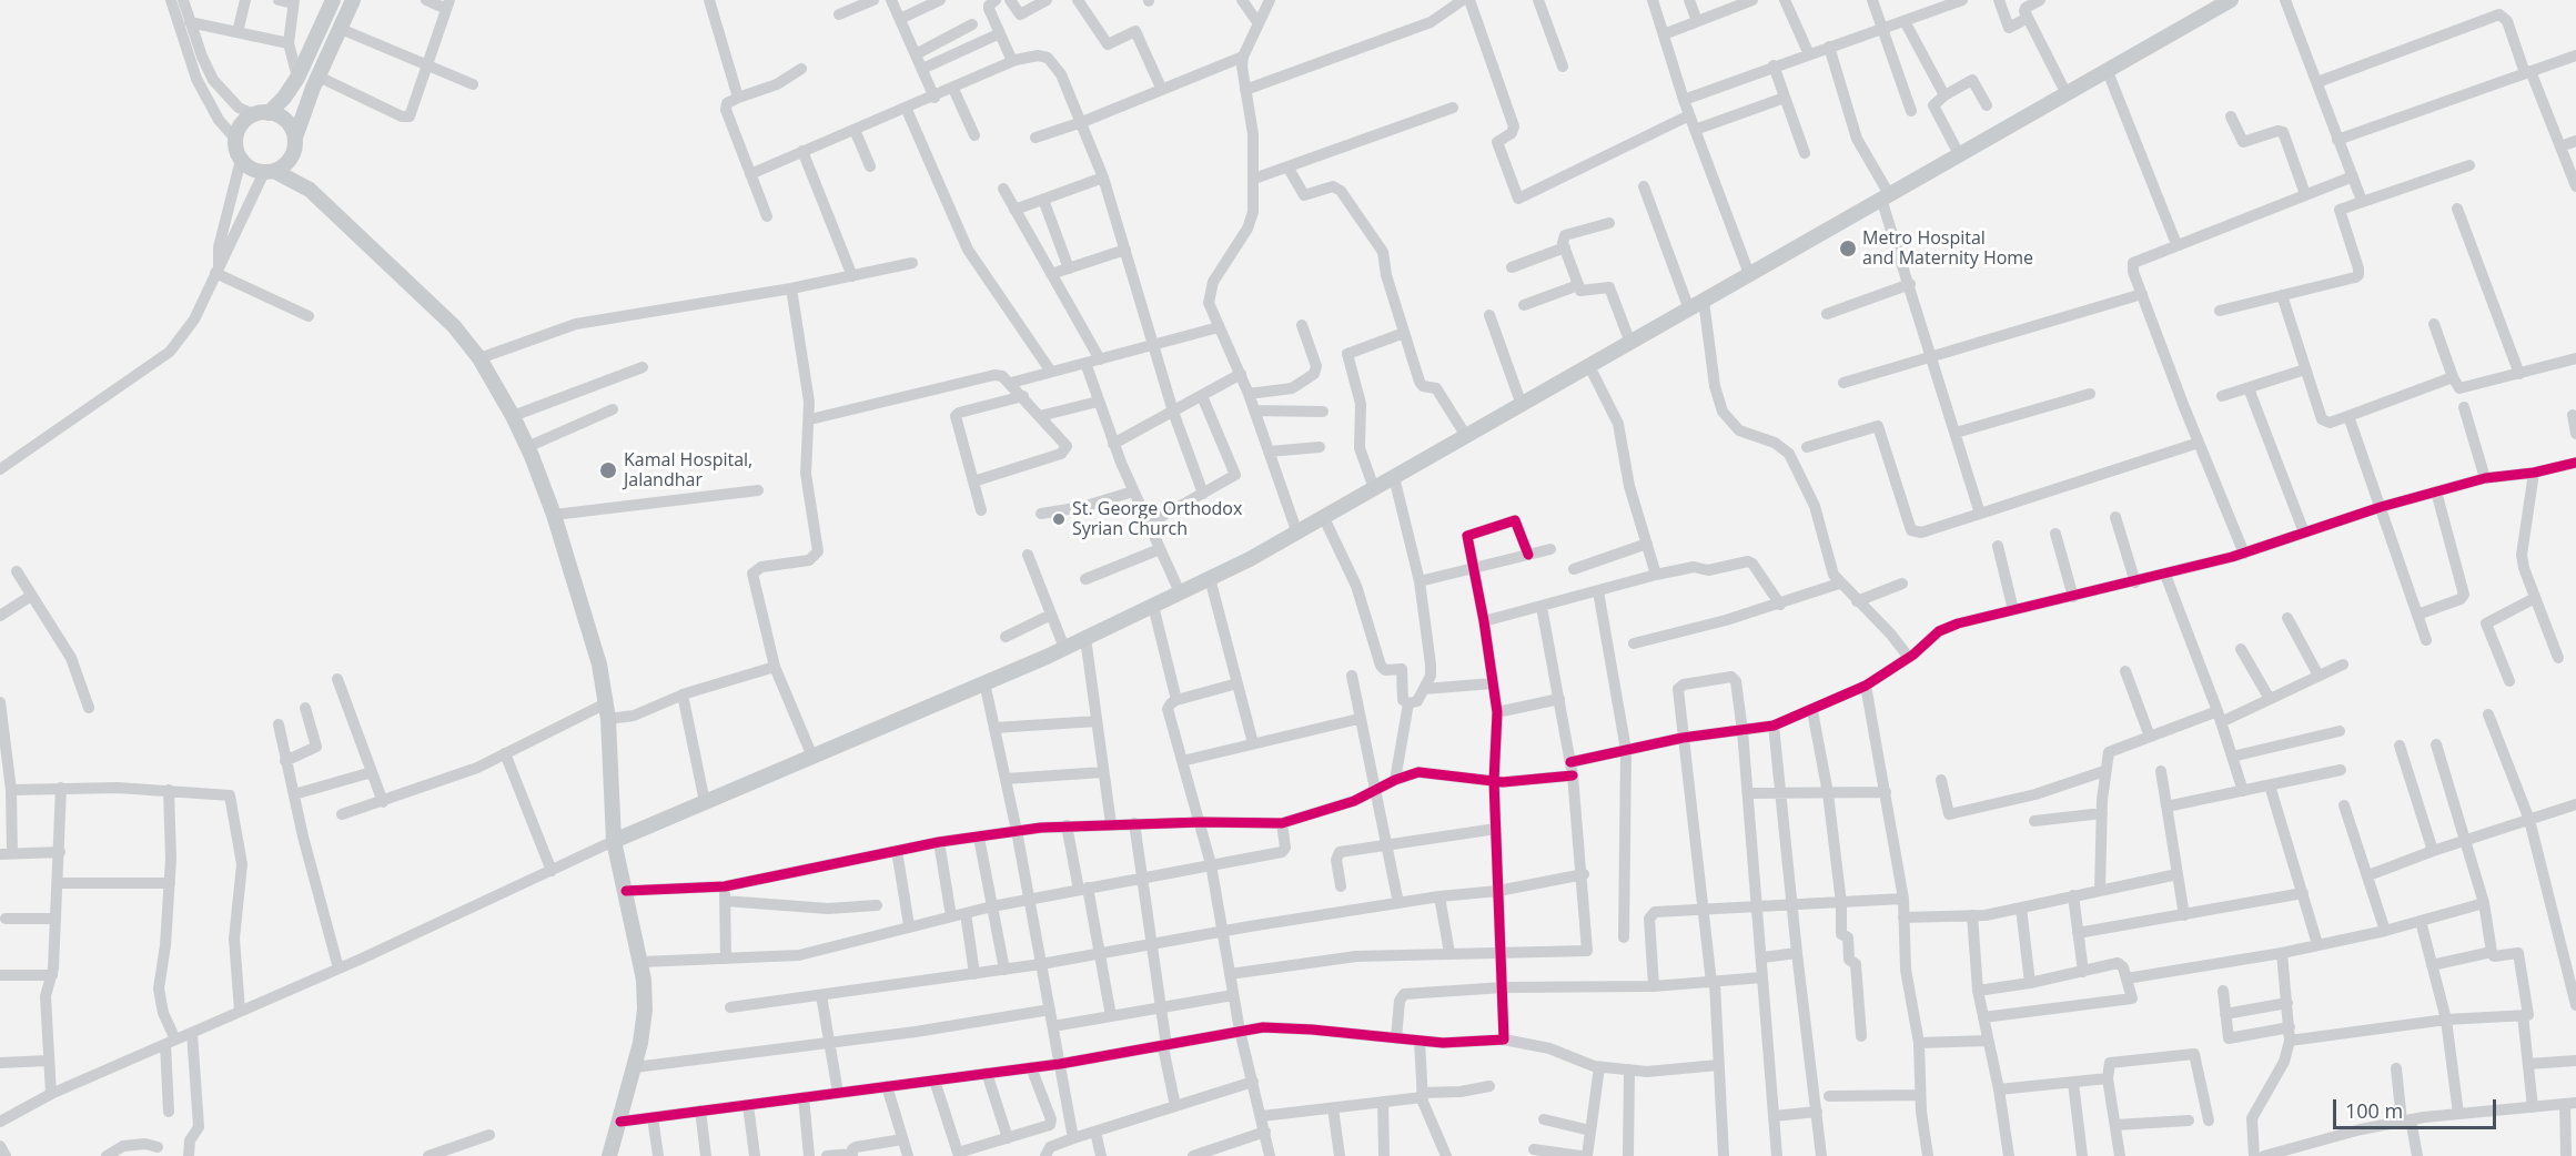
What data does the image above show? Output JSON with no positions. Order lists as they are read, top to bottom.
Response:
{
  "places": ["Metro Hospital and Maternity Home", "Kamal Hospital, Jalandhar", "St. George Orthodox Syrian Church"],
  "scale_bar": "100 m"
}
